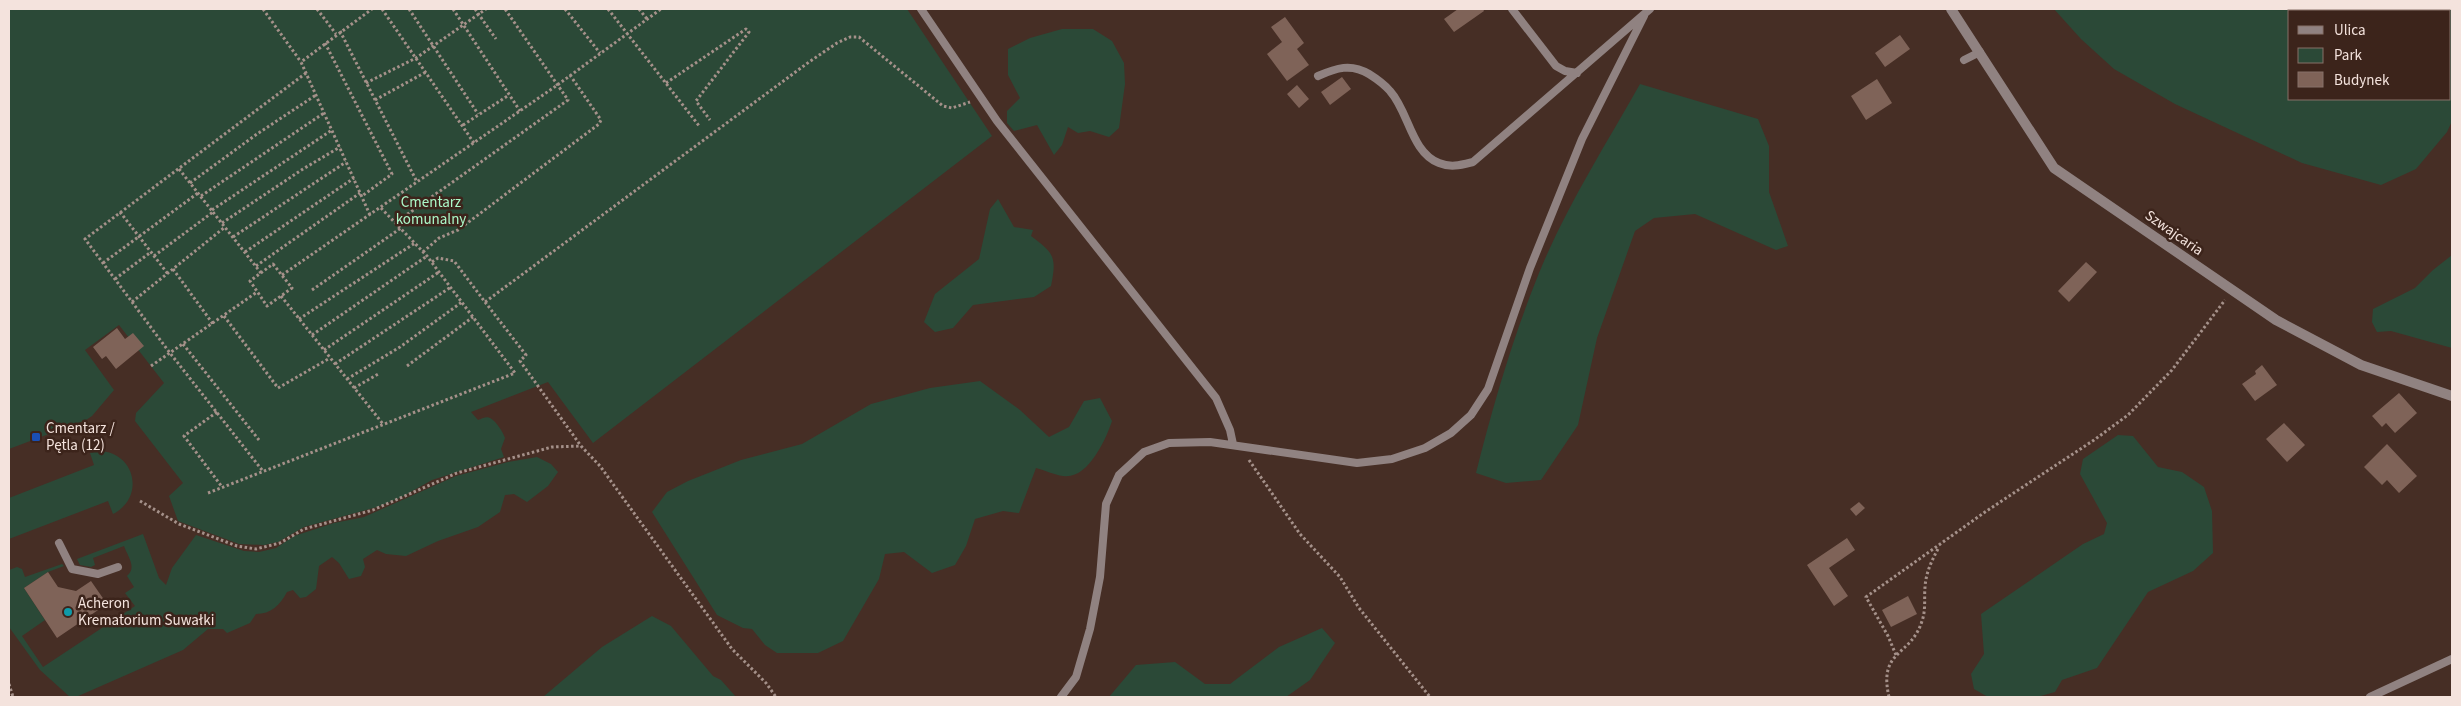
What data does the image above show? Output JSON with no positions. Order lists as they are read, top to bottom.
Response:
{
  "streets": {
    "street": ["Szwajcaria"]
  },
  "parks": ["Cmentarz komunalny"],
  "places": {
    "transit": ["Cmentarz / Pętla (12)"],
    "other": ["Acheron Krematorium Suwałki"]
  },
  "legend": ["Ulica", "Park", "Budynek"]
}
